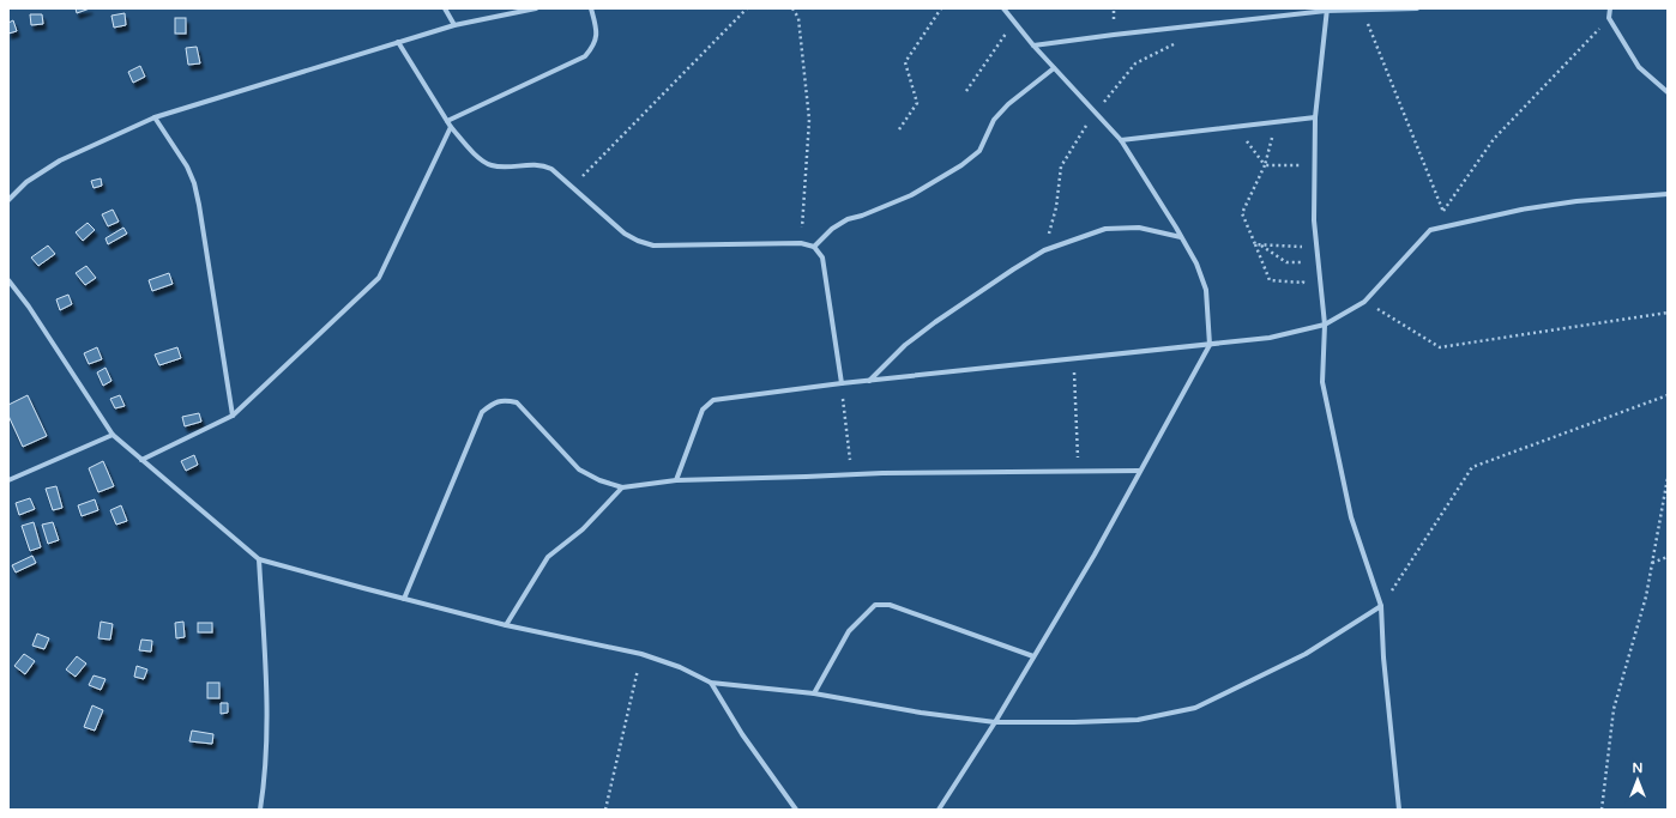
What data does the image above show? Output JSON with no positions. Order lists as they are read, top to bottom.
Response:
{
  "north": "top"
}
